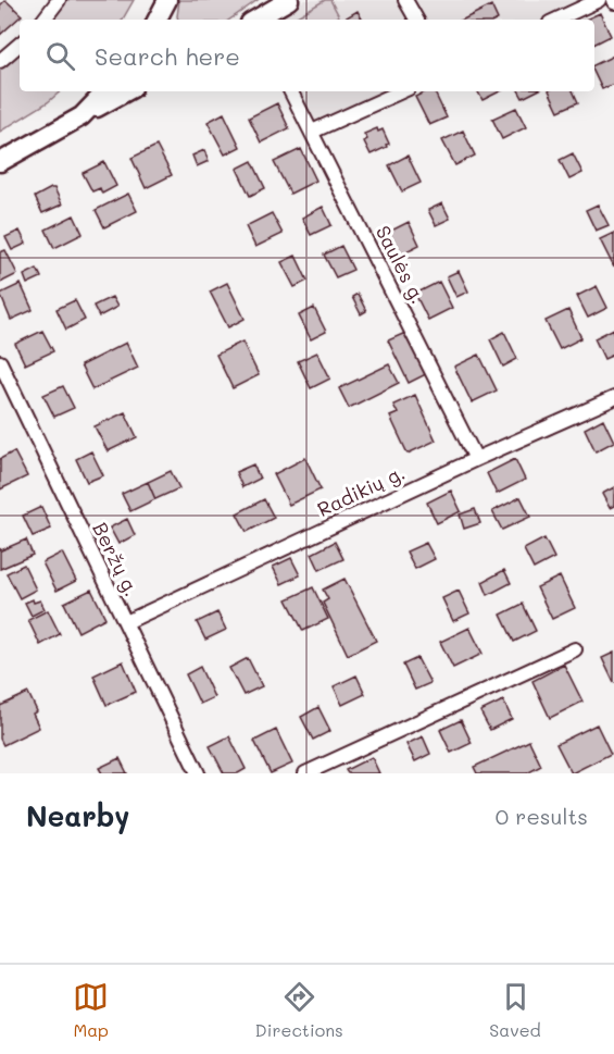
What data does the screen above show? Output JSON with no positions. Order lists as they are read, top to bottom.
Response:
{
  "streets": {
    "street": ["Saulės g.", "Radikių g.", "Beržų g."]
  },
  "crossings": [
    ["Saulės g.", "Radikių g."],
    ["Radikių g.", "Beržų g."]
  ],
  "page": {
    "search": "Search here",
    "heading": ["Nearby", "0 results"],
    "nav": ["Map", "Directions", "Saved"]
  }
}
